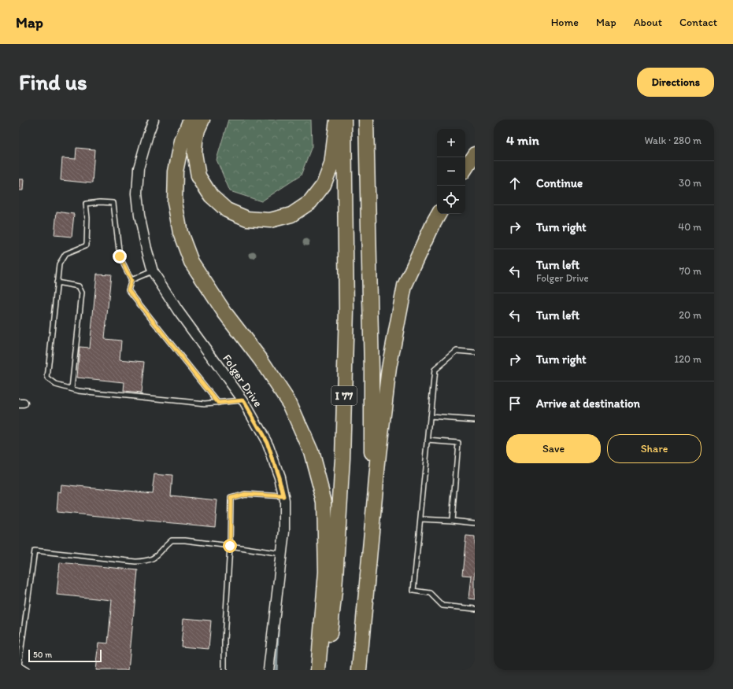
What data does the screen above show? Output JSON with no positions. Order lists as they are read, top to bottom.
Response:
{
  "streets": {
    "highway": ["I 77"],
    "street": ["Folger Drive"]
  },
  "scale_bar": "50 m",
  "page": {
    "header": "Map",
    "nav": [
      "Home",
      "Map",
      "About",
      "Contact"
    ],
    "buttons": [
      "Directions",
      ["Save", "Share"]
    ],
    "title": "Find us",
    "heading": ["4 min", "Walk · 280 m"],
    "map_buttons": ["+", "−"],
    "list": [
      ["Continue", "30 m"],
      ["Turn right", "40 m"],
      ["Turn left", "Folger Drive", "70 m"],
      ["Turn left", "20 m"],
      ["Turn right", "120 m"],
      "Arrive at destination"
    ],
    "scale": "50 m"
  }
}
